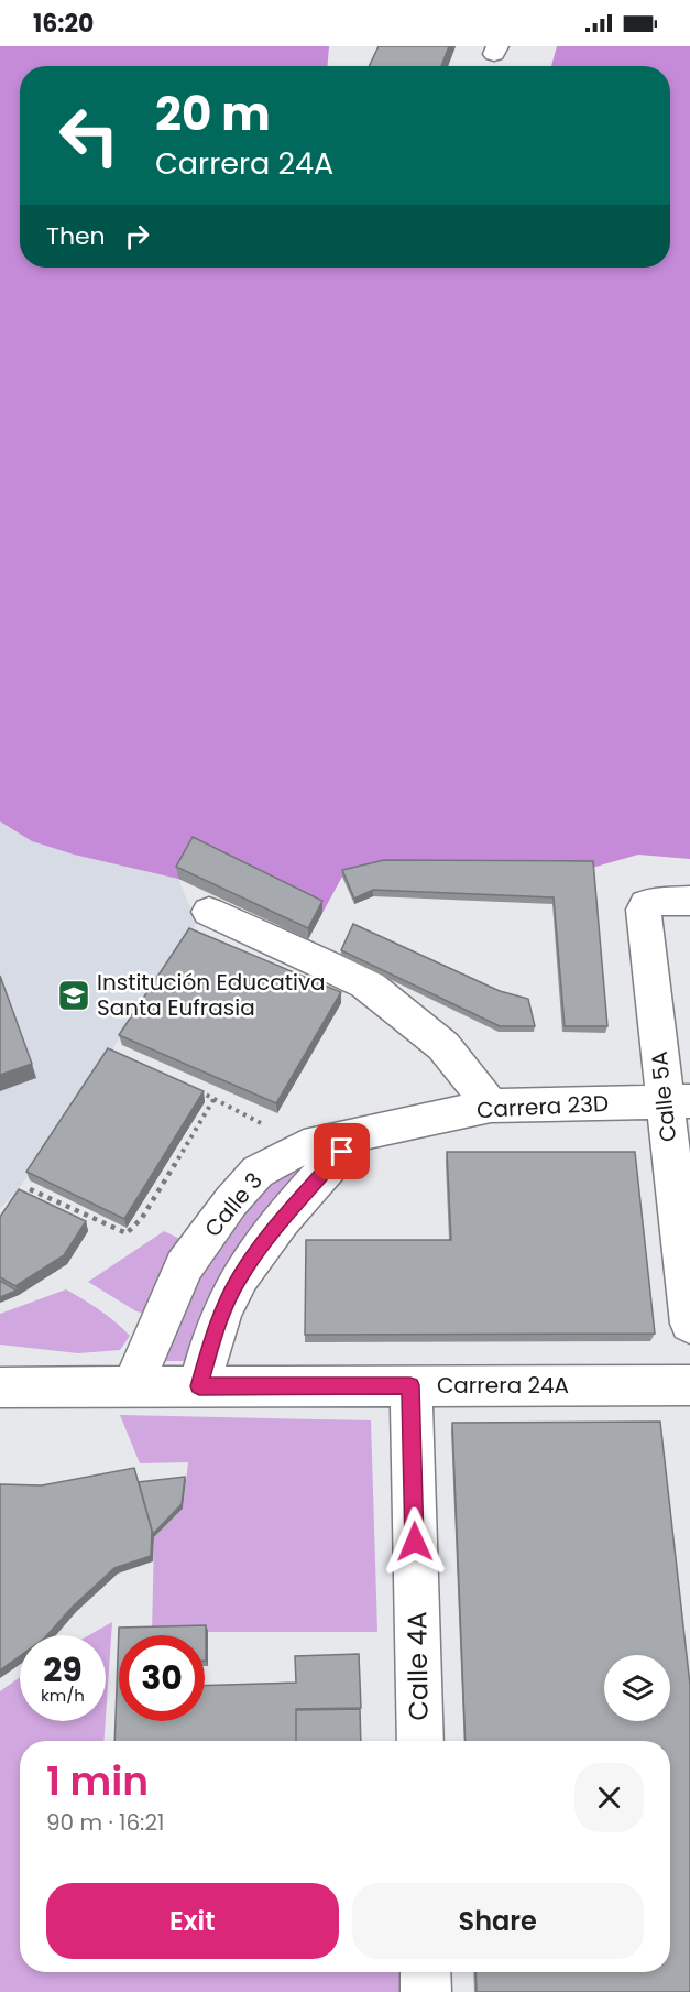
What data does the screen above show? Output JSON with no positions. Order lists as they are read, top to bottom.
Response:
{
  "streets": {
    "street": [
      "Calle 5A",
      "Carrera 23D",
      "Calle 3",
      "Carrera 24A",
      "Calle 4A"
    ]
  },
  "crossings": [
    ["Calle 5A", "Carrera 23D"],
    ["Carrera 23D", "Calle 3"],
    ["Calle 3", "Carrera 24A"],
    ["Carrera 24A", "Calle 4A"]
  ],
  "places": {
    "school or university": ["Institución Educativa Santa Eufrasia"]
  },
  "page": {
    "status": "16:20",
    "turn": ["20 m", "Carrera 24A"],
    "then": "Then",
    "speed": "29 km/h",
    "limit": "30",
    "heading": ["1 min", "90 m · 16:21"],
    "buttons": ["Exit", "Share"]
  }
}
